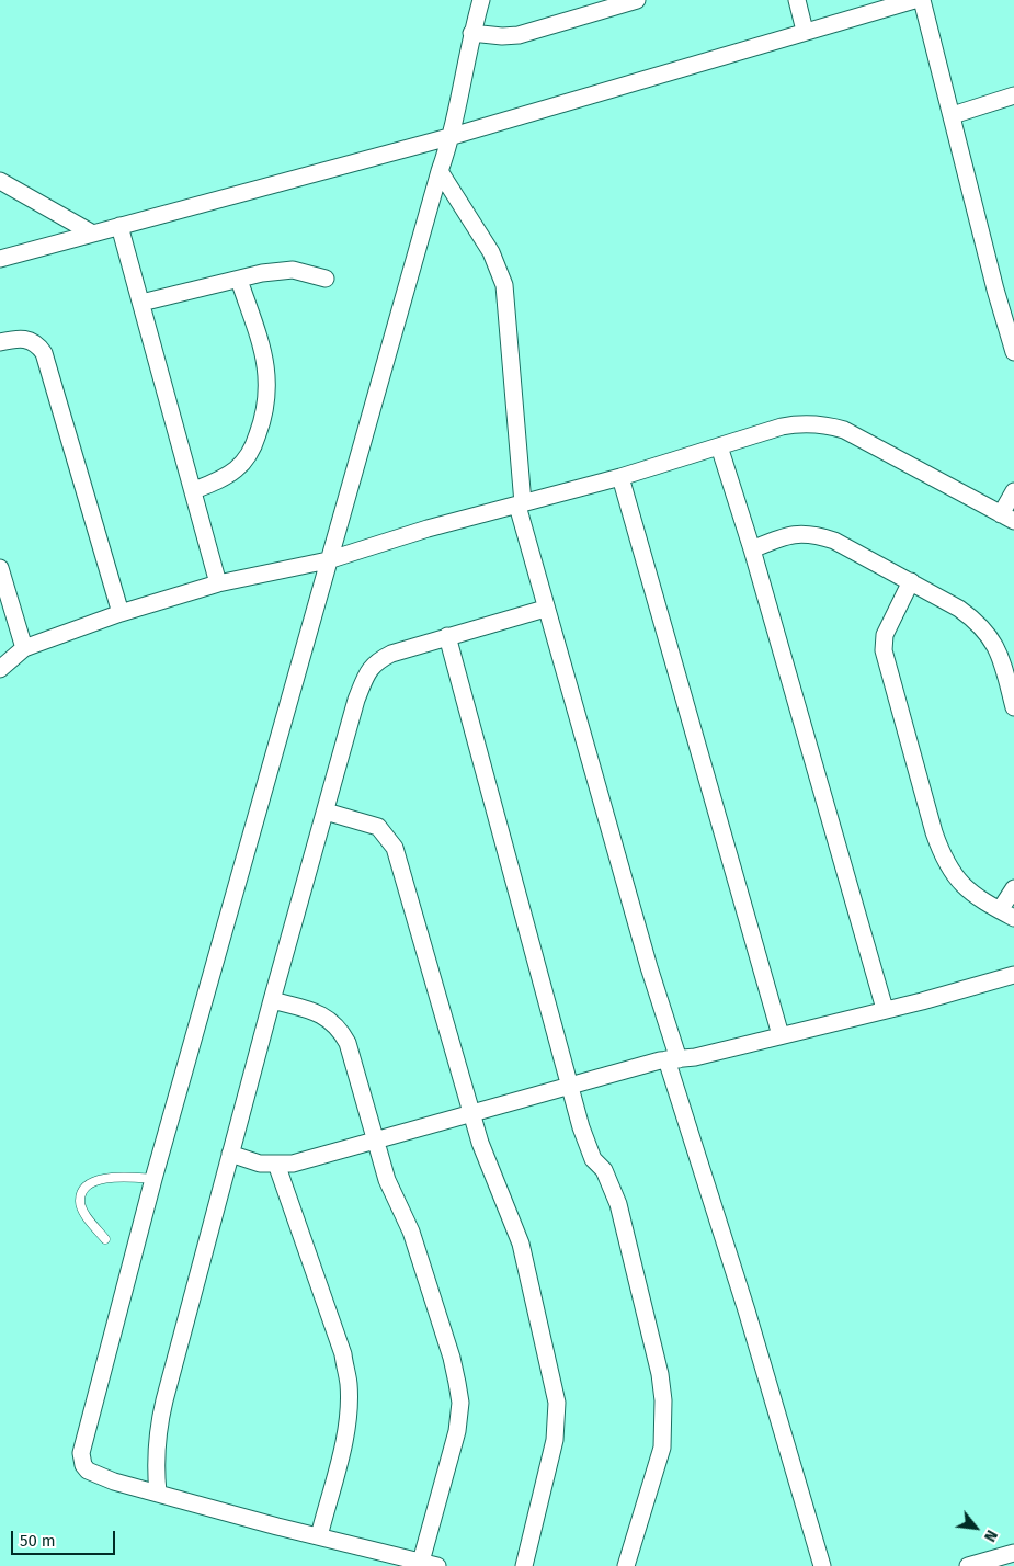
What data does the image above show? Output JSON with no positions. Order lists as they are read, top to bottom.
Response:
{
  "scale_bar": "50 m",
  "north": "bottom right"
}
